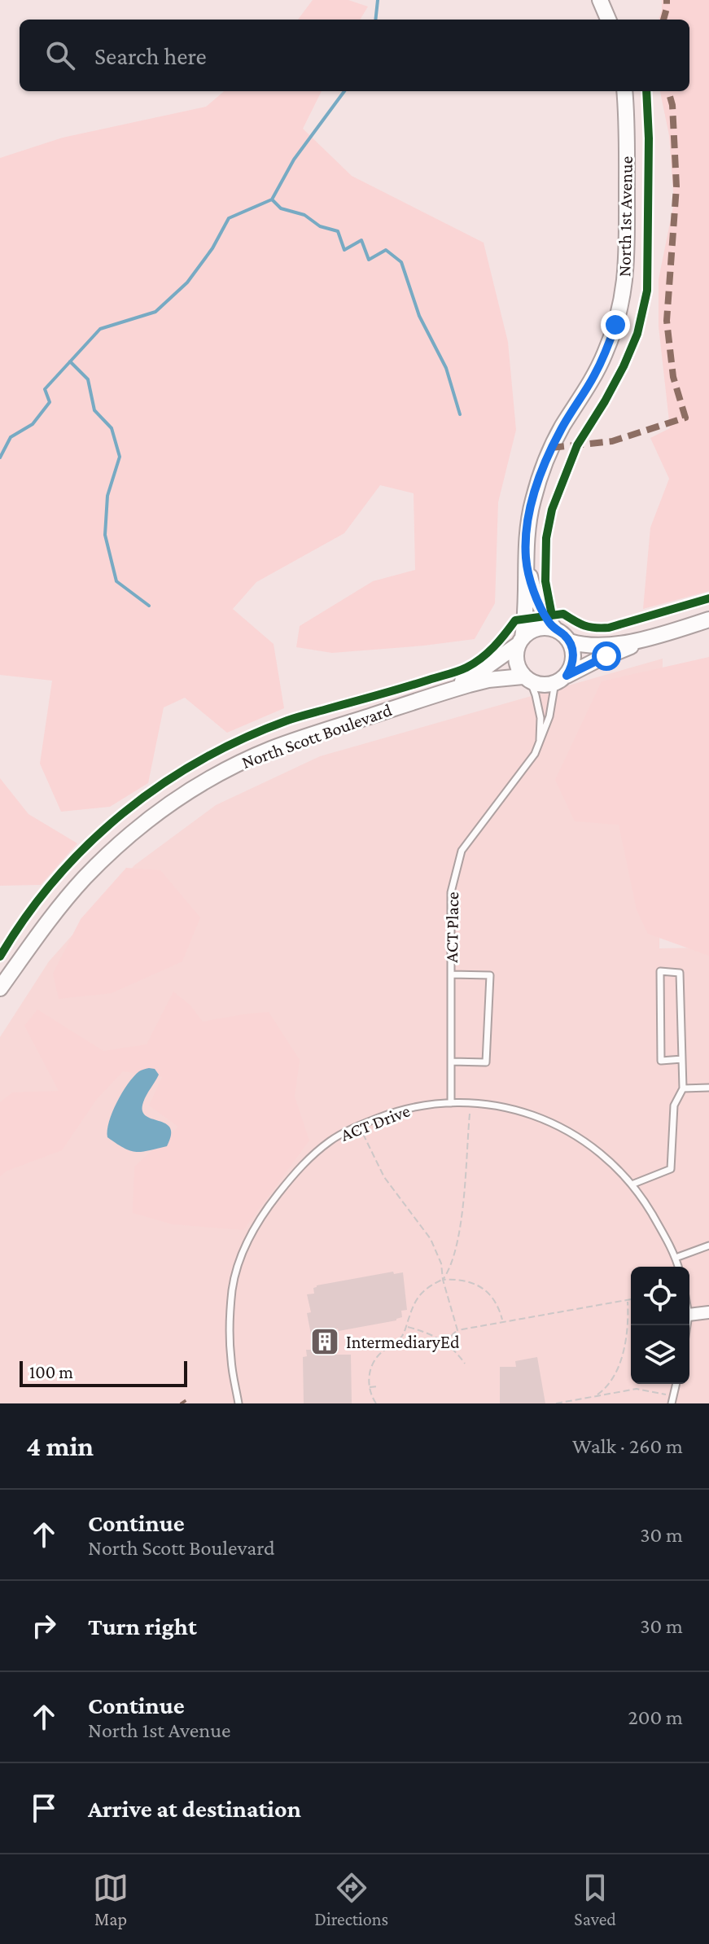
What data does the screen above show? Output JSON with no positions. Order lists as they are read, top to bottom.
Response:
{
  "streets": {
    "main road": ["North 1st Avenue", "North Scott Boulevard"],
    "lane": ["ACT Place", "ACT Drive"]
  },
  "crossings": [
    ["North 1st Avenue", "North Scott Boulevard"],
    ["North 1st Avenue", "ACT Place"],
    ["North Scott Boulevard", "ACT Place"],
    ["ACT Place", "ACT Drive"]
  ],
  "places": {
    "building": ["IntermediaryEd"]
  },
  "scale_bar": "100 m",
  "page": {
    "search": "Search here",
    "scale": "100 m",
    "heading": ["4 min", "Walk · 260 m"],
    "list": [
      ["Continue", "North Scott Boulevard", "30 m"],
      ["Turn right", "30 m"],
      ["Continue", "North 1st Avenue", "200 m"],
      "Arrive at destination"
    ],
    "nav": ["Map", "Directions", "Saved"]
  }
}
